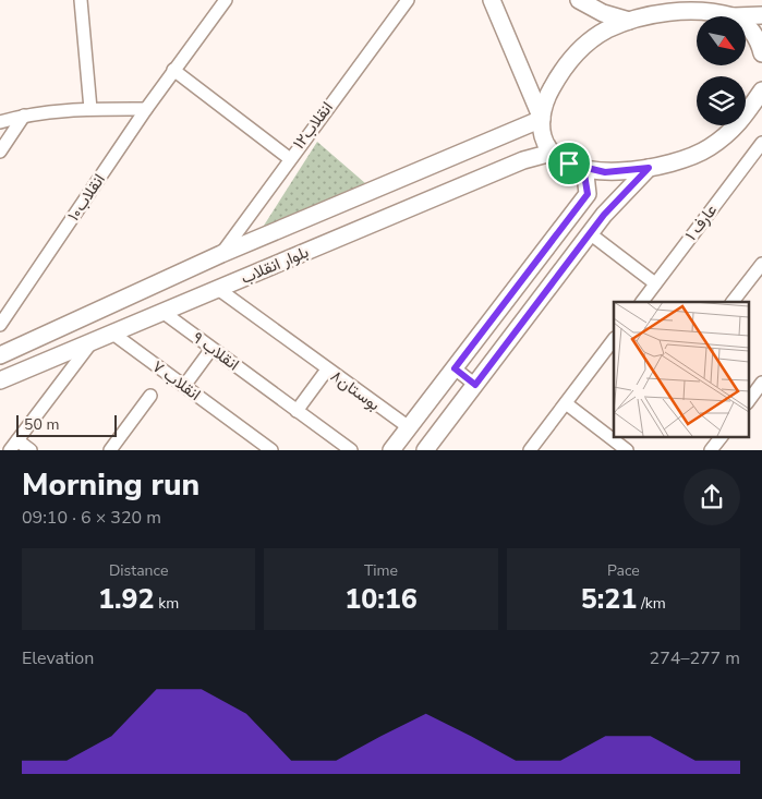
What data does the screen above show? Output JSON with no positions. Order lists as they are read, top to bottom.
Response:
{
  "streets": {
    "street": [
      "انقلاب۱۲",
      "انقلاب۱۰",
      "عارف ۱",
      "بلوار انقلاب",
      "انقلاب ۹",
      "انقلاب ۷",
      "بوستان۸"
    ]
  },
  "crossings": [
    ["انقلاب۱۲", "بلوار انقلاب"],
    ["بلوار انقلاب", "انقلاب ۹"],
    ["بلوار انقلاب", "انقلاب ۷"],
    ["بلوار انقلاب", "بوستان۸"]
  ],
  "scale_bar": "50 m",
  "north": "bottom right",
  "page": {
    "scale": "50 m",
    "heading": ["Morning run", "09:10 · 6 × 320 m"],
    "stats": [
      ["Distance", "1.92 km"],
      ["Time", "10:16"],
      ["Pace", "5:21 /km"]
    ],
    "chart": ["Elevation", "274–277 m"]
  }
}
